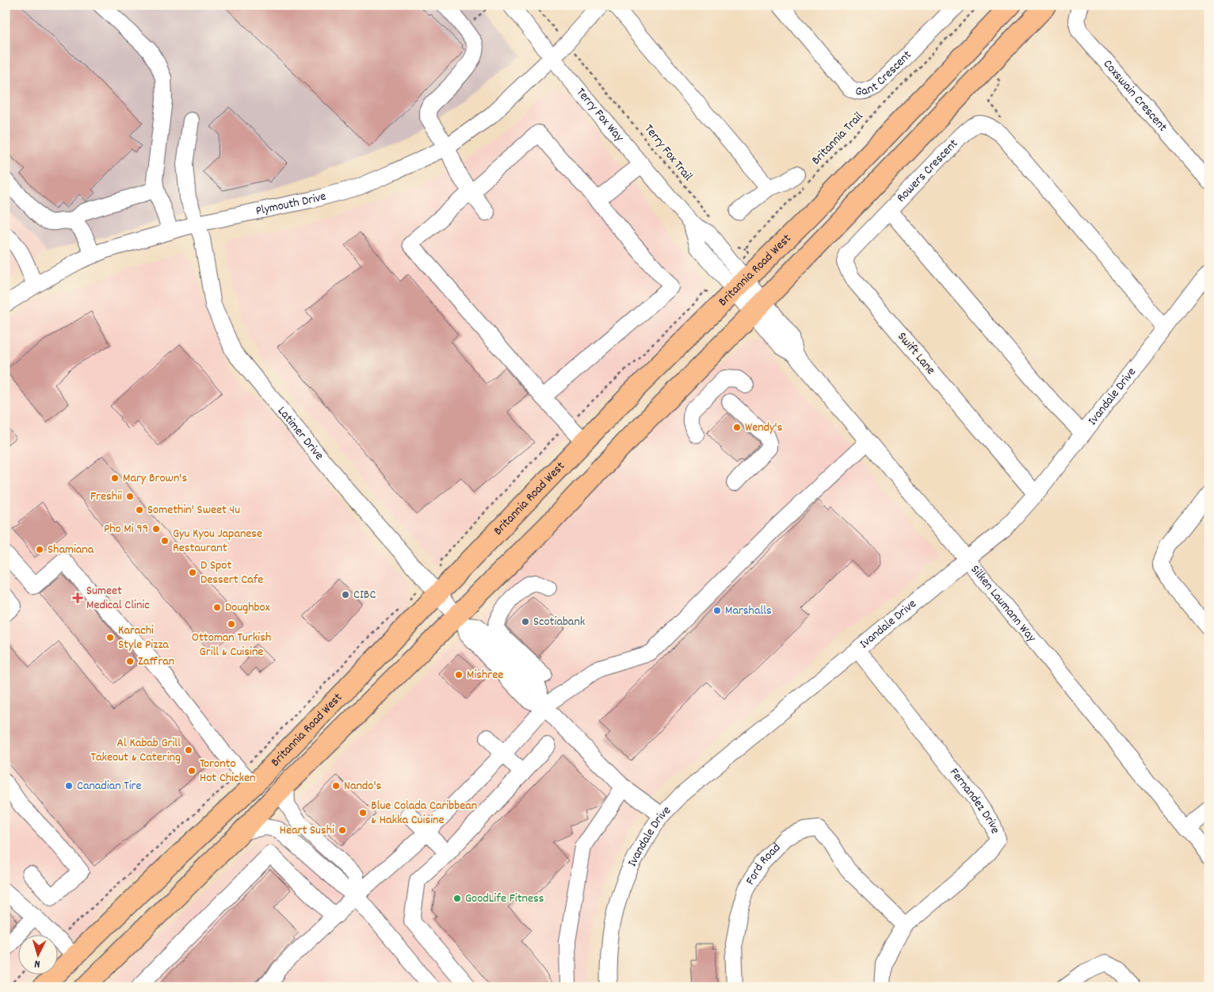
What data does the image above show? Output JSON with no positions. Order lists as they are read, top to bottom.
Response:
{
  "streets": {
    "main road": ["Britannia Road West"],
    "street": [
      "Gant Crescent",
      "Coxswain Crescent",
      "Terry Fox Way",
      "Rowers Crescent",
      "Plymouth Drive",
      "Swift Lane",
      "Ivandale Drive",
      "Latimer Drive",
      "Silken Laumann Way",
      "Fernandez Drive",
      "Ford Road"
    ],
    "path": ["Britannia Trail", "Terry Fox Trail"]
  },
  "crossings": [
    ["Terry Fox Way", "Plymouth Drive"],
    ["Terry Fox Way", "Britannia Road West"],
    ["Terry Fox Way", "Silken Laumann Way"],
    ["Rowers Crescent", "Swift Lane"],
    ["Rowers Crescent", "Ivandale Drive"],
    ["Plymouth Drive", "Latimer Drive"],
    ["Britannia Road West", "Latimer Drive"],
    ["Britannia Road West", "Silken Laumann Way"],
    ["Swift Lane", "Ivandale Drive"],
    ["Ivandale Drive", "Silken Laumann Way"],
    ["Ivandale Drive", "Fernandez Drive"],
    ["Fernandez Drive", "Ford Road"]
  ],
  "places": {
    "other": [
      "Wendy's",
      "Mary Brown's",
      "Freshii",
      "Somethin' Sweet 4u",
      "Pho Mi 99",
      "Gyu Kyou Japanese Restaurant",
      "Shamiana",
      "D Spot Dessert Cafe",
      "CIBC",
      "Doughbox",
      "Marshalls",
      "Scotiabank",
      "Ottoman Turkish Grill & Cuisine",
      "Karachi Style Pizza",
      "Zaffran",
      "Mishree",
      "Al Kabab Grill Takeout & Catering",
      "Toronto Hot Chicken",
      "Canadian Tire",
      "Nando's",
      "Blue Colada Caribbean & Hakka Cuisine",
      "Heart Sushi",
      "GoodLife Fitness"
    ],
    "health": ["Sumeet Medical Clinic"]
  },
  "north": "bottom"
}
